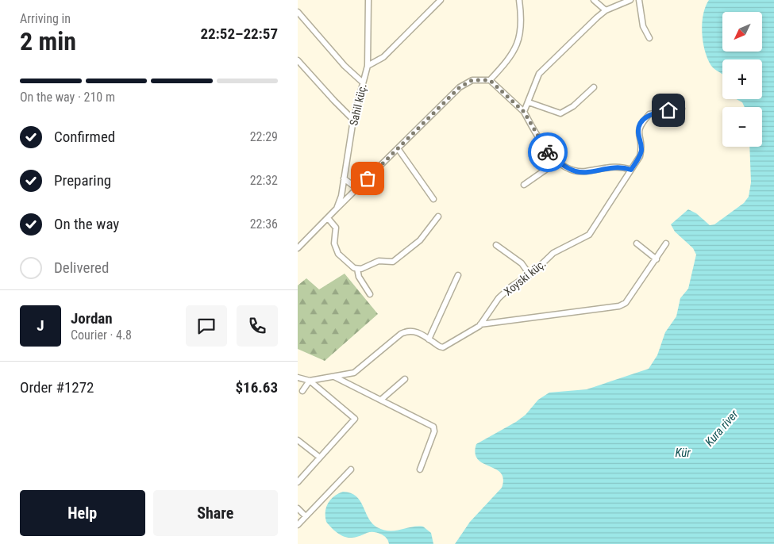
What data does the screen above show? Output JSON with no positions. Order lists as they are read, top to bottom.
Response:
{
  "streets": {
    "street": ["Sahil küç.", "Xoyski küç."]
  },
  "water": ["Kura river", "Kür"],
  "north": "bottom left",
  "page": {
    "heading": ["2 min", "Arriving in", "22:52–22:57"],
    "panel": [
      "Jordan",
      "Courier · 4.8",
      "Order #1272",
      "$16.63"
    ],
    "map_buttons": ["+", "−"],
    "bar": "On the way · 210 m",
    "list": [
      ["Confirmed", "22:29"],
      ["Preparing", "22:32"],
      ["On the way", "22:36"],
      "Delivered"
    ],
    "round": "J",
    "buttons": ["Help", "Share"]
  }
}
